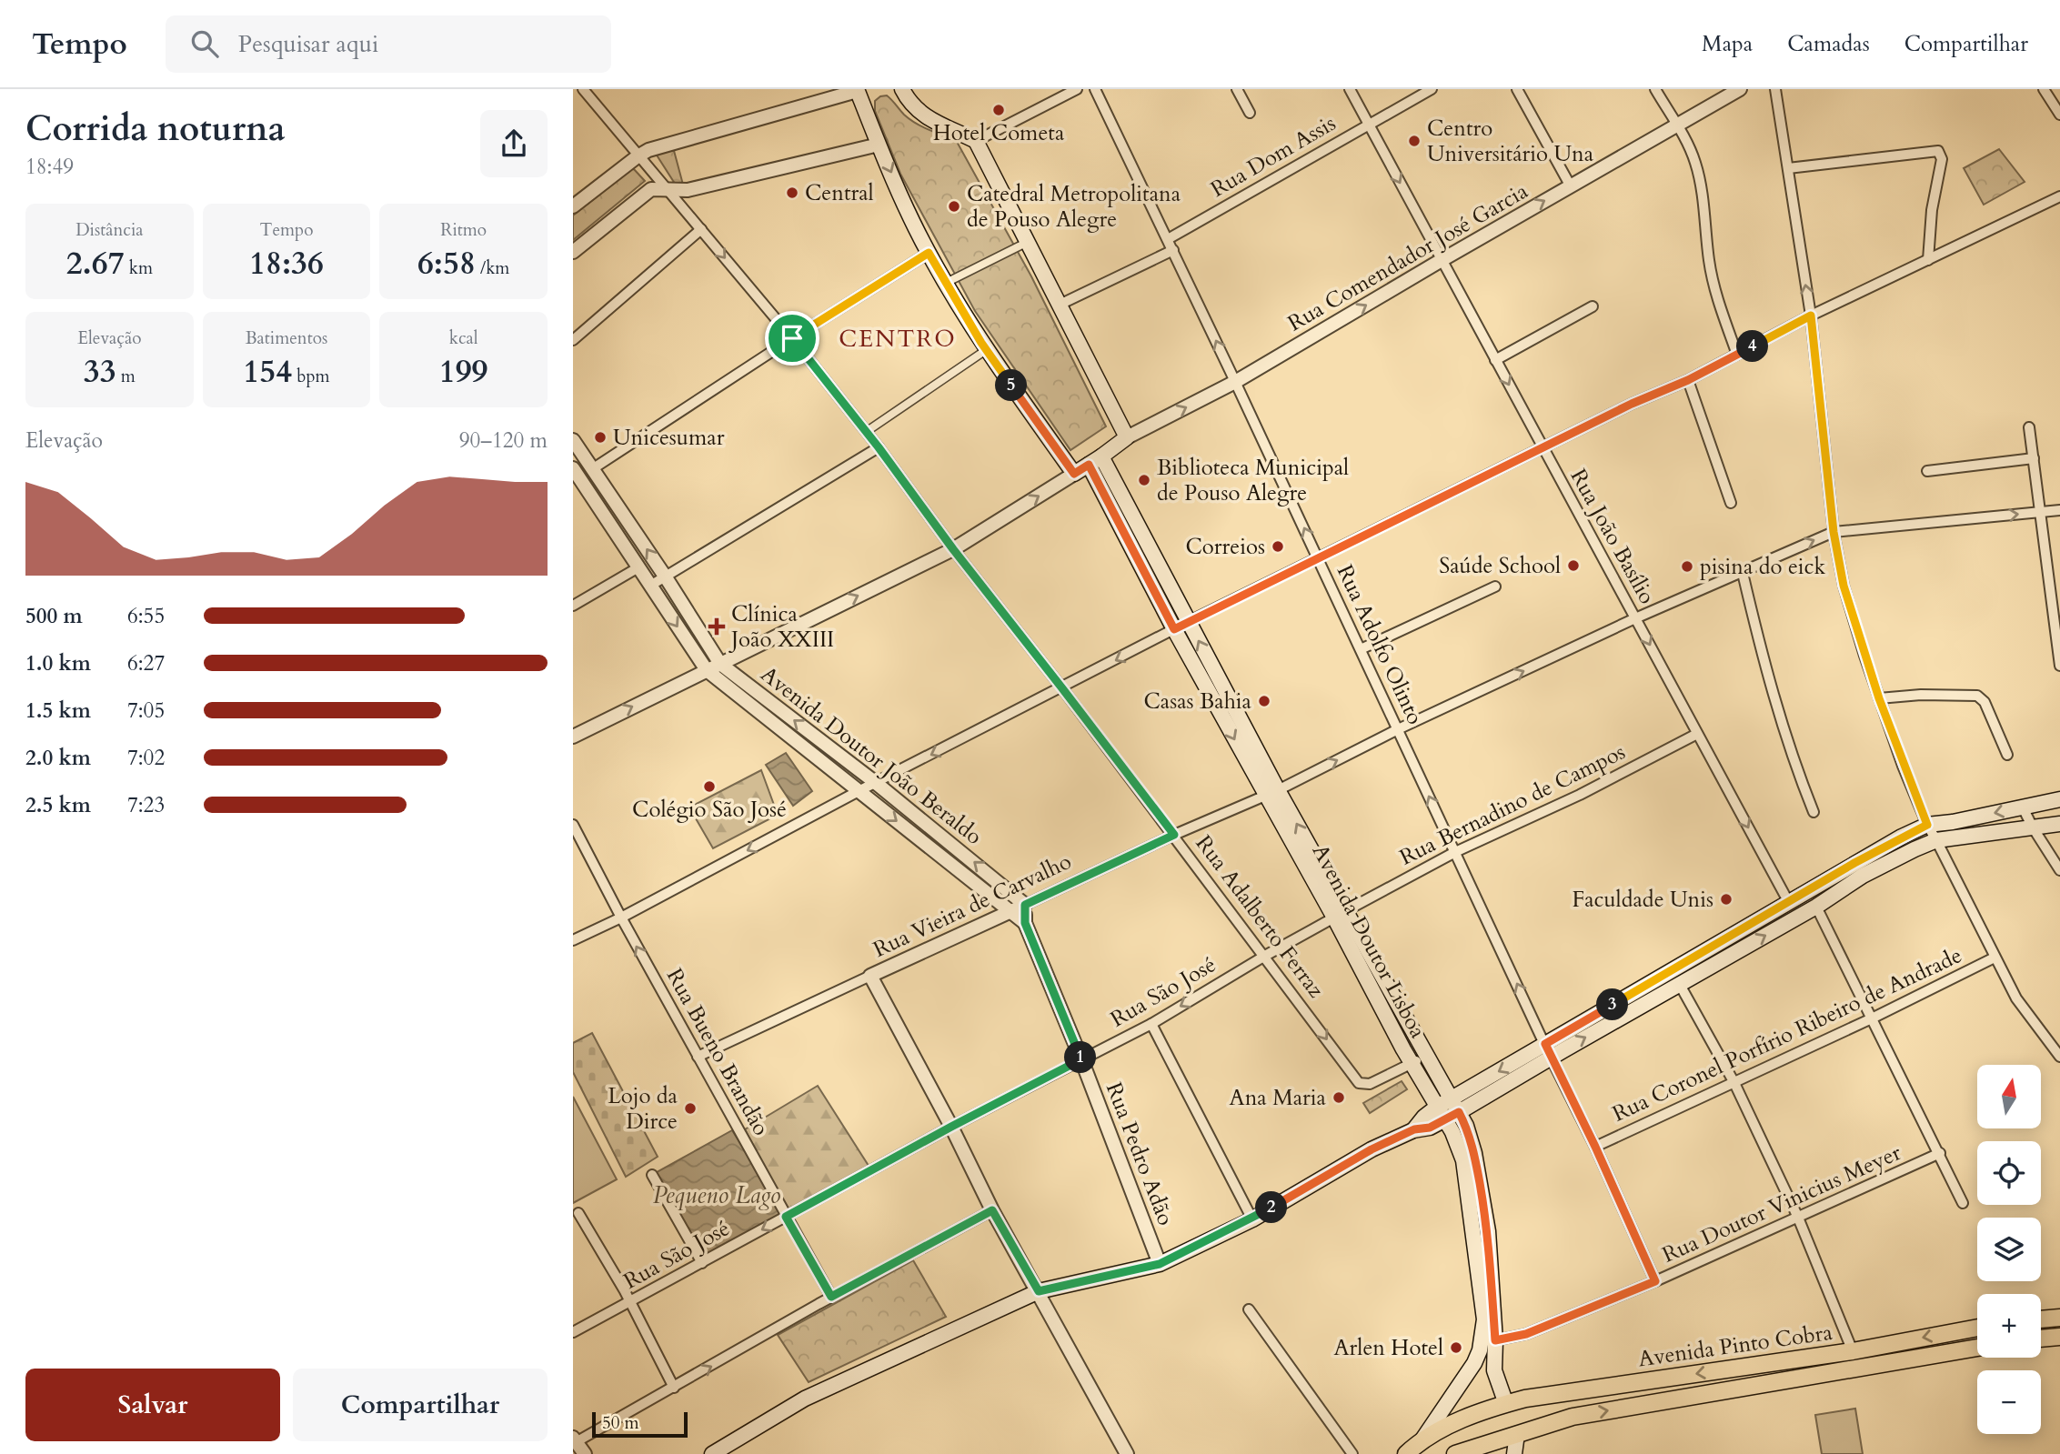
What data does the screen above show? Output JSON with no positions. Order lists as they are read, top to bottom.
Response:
{
  "streets": {
    "highway": ["Avenida Pinto Cobra"],
    "main road": ["Avenida Doutor Lisboa"],
    "street": [
      "Rua Dom Assis",
      "Rua Comendador José Garcia",
      "Rua João Basílio",
      "Rua Adolfo Olinto",
      "Avenida Doutor João Beraldo",
      "Rua Bernadino de Campos",
      "Rua Vieira de Carvalho",
      "Rua Adalberto Ferraz",
      "Rua São José",
      "Rua Coronel Porfírio Ribeiro de Andrade",
      "Rua Bueno Brandão",
      "Rua Pedro Adão",
      "Rua Doutor Vinicius Meyer"
    ]
  },
  "crossings": [
    ["Rua Dom Assis", "Rua João Basílio"],
    ["Rua Dom Assis", "Rua Adolfo Olinto"],
    ["Rua Comendador José Garcia", "Rua João Basílio"],
    ["Rua Comendador José Garcia", "Rua Adolfo Olinto"],
    ["Rua João Basílio", "Rua Bernadino de Campos"],
    ["Rua João Basílio", "Rua Vieira de Carvalho"],
    ["Rua Adolfo Olinto", "Rua Bernadino de Campos"],
    ["Rua Adolfo Olinto", "Rua Vieira de Carvalho"],
    ["Rua Adolfo Olinto", "Rua Coronel Porfírio Ribeiro de Andrade"],
    ["Rua Adolfo Olinto", "Rua Doutor Vinicius Meyer"],
    ["Avenida Doutor João Beraldo", "Rua Vieira de Carvalho"],
    ["Avenida Doutor João Beraldo", "Rua Pedro Adão"],
    ["Rua Bernadino de Campos", "Avenida Doutor Lisboa"],
    ["Rua Bernadino de Campos", "Rua São José"],
    ["Rua Vieira de Carvalho", "Rua Adalberto Ferraz"],
    ["Rua Vieira de Carvalho", "Avenida Doutor Lisboa"],
    ["Rua Vieira de Carvalho", "Rua Bueno Brandão"],
    ["Rua Adalberto Ferraz", "Avenida Doutor Lisboa"],
    ["Rua Adalberto Ferraz", "Rua São José"],
    ["Avenida Doutor Lisboa", "Rua São José"],
    ["Avenida Doutor Lisboa", "Rua Doutor Vinicius Meyer"],
    ["Rua São José", "Rua Bueno Brandão"],
    ["Rua São José", "Rua Pedro Adão"]
  ],
  "one_way": [
    "Rua Comendador José Garcia",
    "Rua João Basílio",
    "Rua Adolfo Olinto",
    "Rua Vieira de Carvalho"
  ],
  "districts": ["CENTRO"],
  "water": ["Pequeno Lago"],
  "places": {
    "other": [
      "Hotel Cometa",
      "Centro Universitário Una",
      "Central",
      "Catedral Metropolitana de Pouso Alegre",
      "Unicesumar",
      "Biblioteca Municipal de Pouso Alegre",
      "Correios",
      "Saúde School",
      "pisina do eick",
      "Casas Bahia",
      "Colégio São José",
      "Faculdade Unis",
      "Ana Maria",
      "Lojo da Dirce",
      "Arlen Hotel"
    ],
    "health": ["Clínica João XXIII"]
  },
  "scale_bar": "50 m",
  "north": "top",
  "page": {
    "header": "Tempo",
    "search": "Pesquisar aqui",
    "nav": ["Mapa", "Camadas", "Compartilhar"],
    "heading": ["Corrida noturna", "18:49"],
    "stats": [
      ["Distância", "2.67 km"],
      ["Tempo", "18:36"],
      ["Ritmo", "6:58 /km"],
      ["Elevação", "33 m"],
      ["Batimentos", "154 bpm"],
      ["kcal", "199"]
    ],
    "pins": [
      "4",
      "5",
      "3",
      "1",
      "2"
    ],
    "chart": ["Elevação", "90–120 m"],
    "list": [
      {
        "name": "500 m",
        "note": "6:55"
      },
      {
        "name": "1.0 km",
        "note": "6:27"
      },
      {
        "name": "1.5 km",
        "note": "7:05"
      },
      {
        "name": "2.0 km",
        "note": "7:02"
      },
      {
        "name": "2.5 km",
        "note": "7:23"
      }
    ],
    "map_buttons": ["+", "−"],
    "buttons": ["Salvar", "Compartilhar"],
    "scale": "50 m"
  }
}
